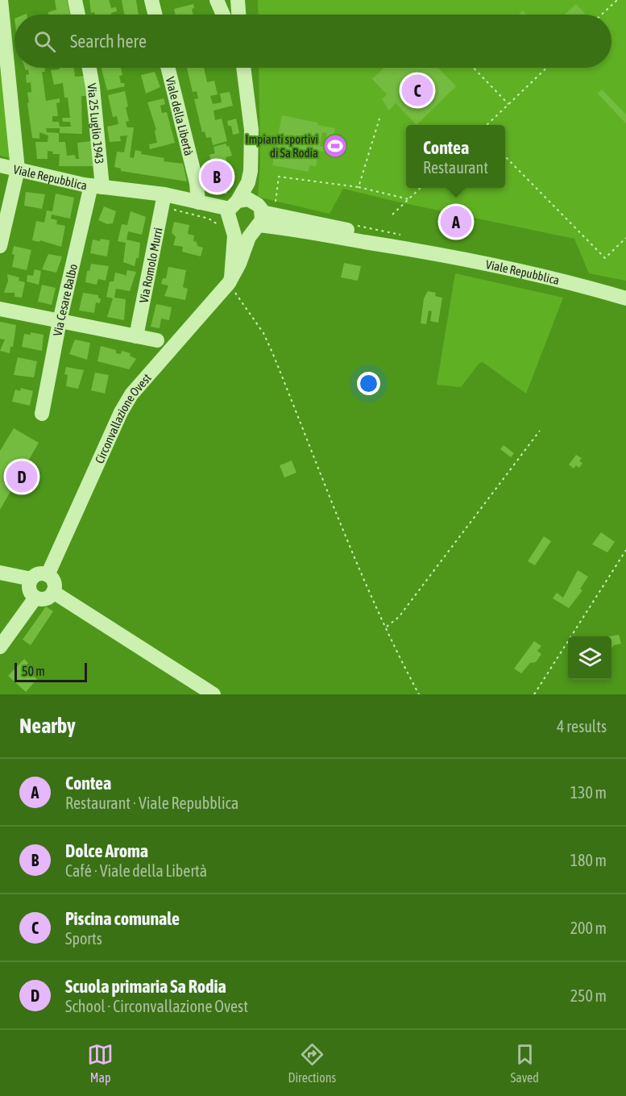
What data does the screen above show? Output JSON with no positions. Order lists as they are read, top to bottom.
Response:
{
  "streets": {
    "street": [
      "Viale della Libertà",
      "Via 25 Luglio 1943",
      "Viale Repubblica",
      "Via Romolo Murri",
      "Via Cesare Balbo",
      "Circonvallazione Ovest"
    ]
  },
  "crossings": [
    ["Viale della Libertà", "Viale Repubblica"],
    ["Via 25 Luglio 1943", "Viale Repubblica"],
    ["Via 25 Luglio 1943", "Via Cesare Balbo"],
    ["Viale Repubblica", "Via Romolo Murri"],
    ["Viale Repubblica", "Via Cesare Balbo"],
    ["Viale Repubblica", "Circonvallazione Ovest"]
  ],
  "places": {
    "sports": ["Impianti sportivi di Sa Rodia"]
  },
  "scale_bar": "50 m",
  "page": {
    "search": "Search here",
    "pins": [
      "C",
      "B",
      "A",
      "D"
    ],
    "popup": ["Contea", "Restaurant"],
    "scale": "50 m",
    "heading": ["Nearby", "4 results"],
    "list": [
      {
        "mark": "A",
        "name": "Contea",
        "note": "Restaurant · Viale Repubblica",
        "value": "130 m"
      },
      {
        "mark": "B",
        "name": "Dolce Aroma",
        "note": "Café · Viale della Libertà",
        "value": "180 m"
      },
      {
        "mark": "C",
        "name": "Piscina comunale",
        "note": "Sports",
        "value": "200 m"
      },
      {
        "mark": "D",
        "name": "Scuola primaria Sa Rodia",
        "note": "School · Circonvallazione Ovest",
        "value": "250 m"
      }
    ],
    "nav": ["Map", "Directions", "Saved"]
  }
}
